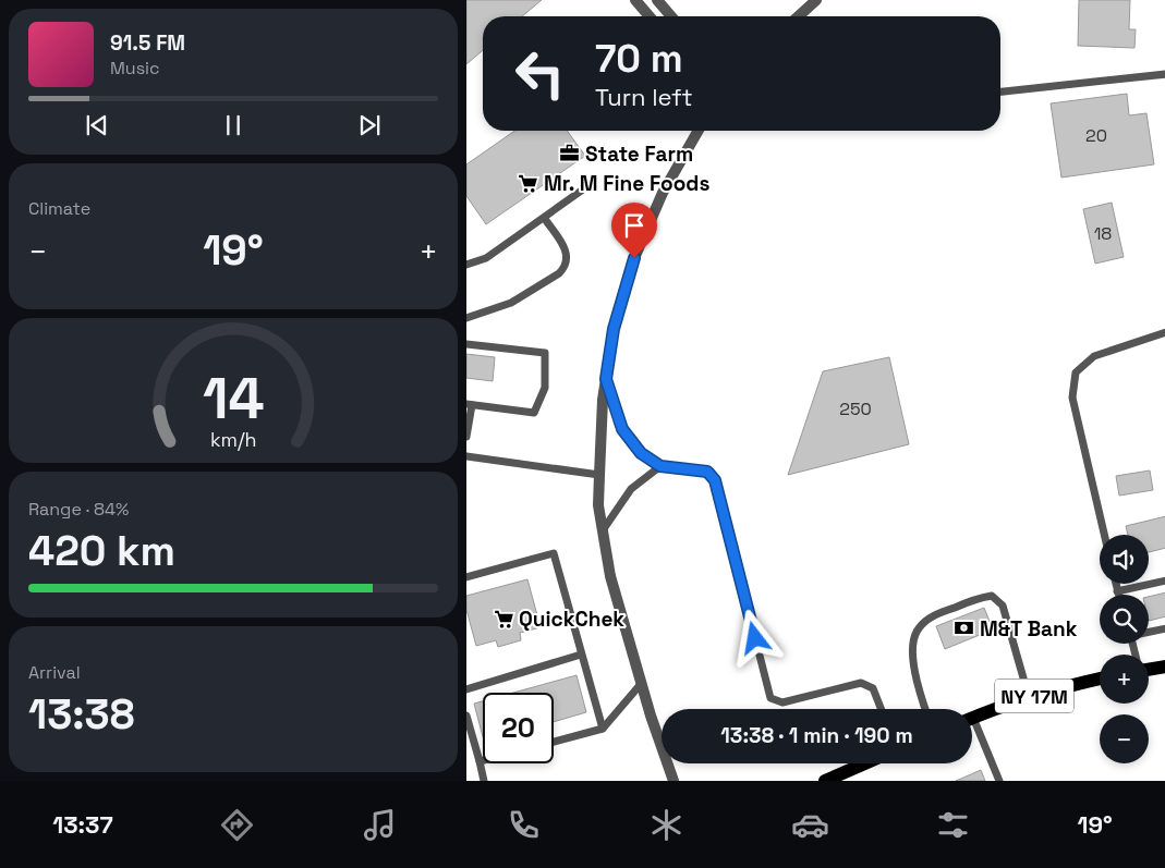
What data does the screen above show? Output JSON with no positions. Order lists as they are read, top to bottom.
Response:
{
  "streets": {
    "main road": ["NY 17M"]
  },
  "places": {
    "office": ["State Farm"],
    "supermarket": ["Mr. M Fine Foods", "QuickChek"],
    "bank": ["M&T Bank"]
  },
  "house_numbers": ["20", "18", "250"],
  "page": {
    "turn": ["70 m", "Turn left"],
    "song": ["91.5 FM", "Music"],
    "tile": [
      "Climate",
      ["Range · 84%", "420 km"],
      ["Arrival", "13:38"]
    ],
    "heat": ["−", "19°", "+"],
    "map_buttons": ["+", "−"],
    "limit": "20",
    "trip": "13:38 · 1 min · 190 m",
    "tabs": ["13:37", "19°"],
    "gauge": ["14", "km/h"]
  }
}
